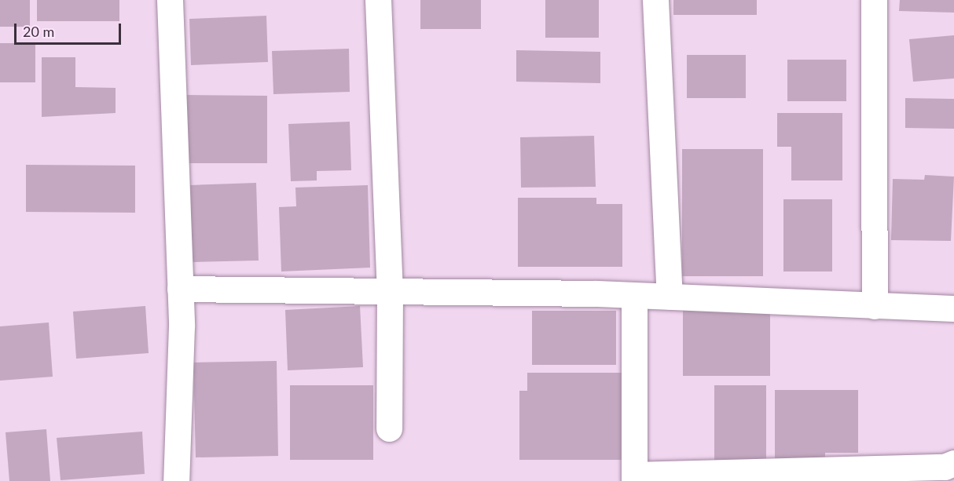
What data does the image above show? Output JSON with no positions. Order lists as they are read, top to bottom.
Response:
{
  "scale_bar": "20 m"
}
